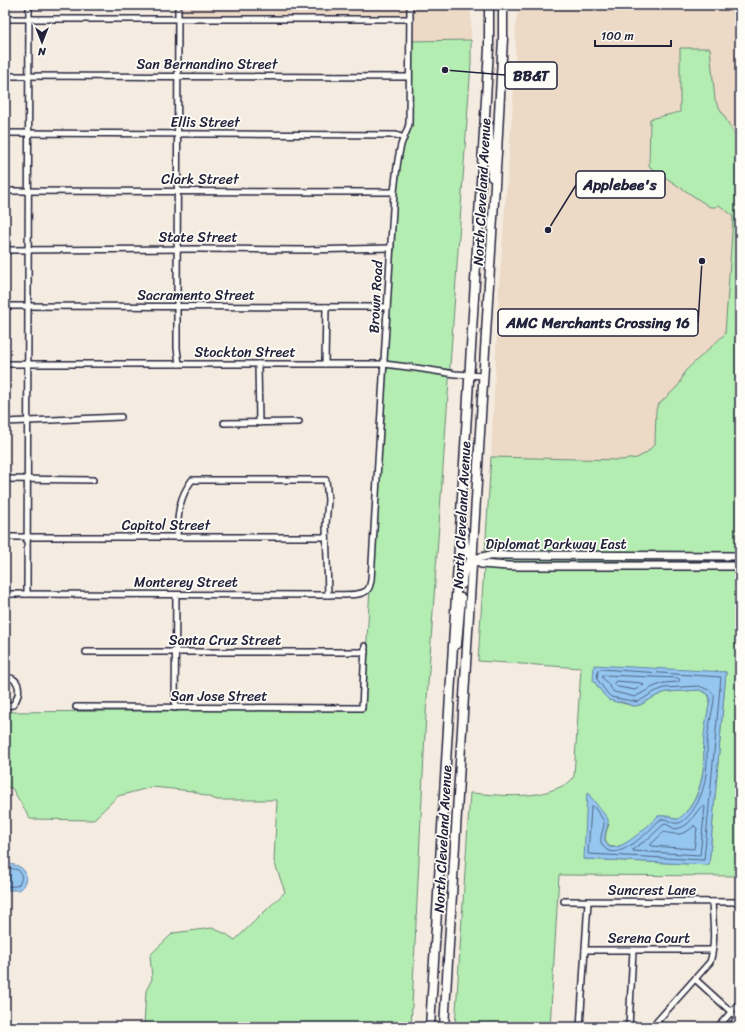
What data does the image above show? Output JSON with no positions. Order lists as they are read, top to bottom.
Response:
{
  "streets": {
    "main road": ["North Cleveland Avenue", "Diplomat Parkway East"],
    "street": [
      "San Bernandino Street",
      "Ellis Street",
      "Clark Street",
      "State Street",
      "Sacramento Street",
      "Brown Road",
      "Stockton Street",
      "Capitol Street",
      "Monterey Street",
      "Santa Cruz Street",
      "San Jose Street",
      "Suncrest Lane",
      "Serena Court"
    ]
  },
  "crossings": [
    ["San Bernandino Street", "Brown Road"],
    ["Ellis Street", "Brown Road"],
    ["Clark Street", "Brown Road"],
    ["North Cleveland Avenue", "Stockton Street"],
    ["North Cleveland Avenue", "Diplomat Parkway East"],
    ["State Street", "Brown Road"],
    ["Sacramento Street", "Brown Road"],
    ["Brown Road", "Stockton Street"],
    ["Brown Road", "Monterey Street"],
    ["Santa Cruz Street", "San Jose Street"]
  ],
  "places": ["BB&T", "Applebee's", "AMC Merchants Crossing 16"],
  "scale_bar": "100 m",
  "north": "bottom"
}
